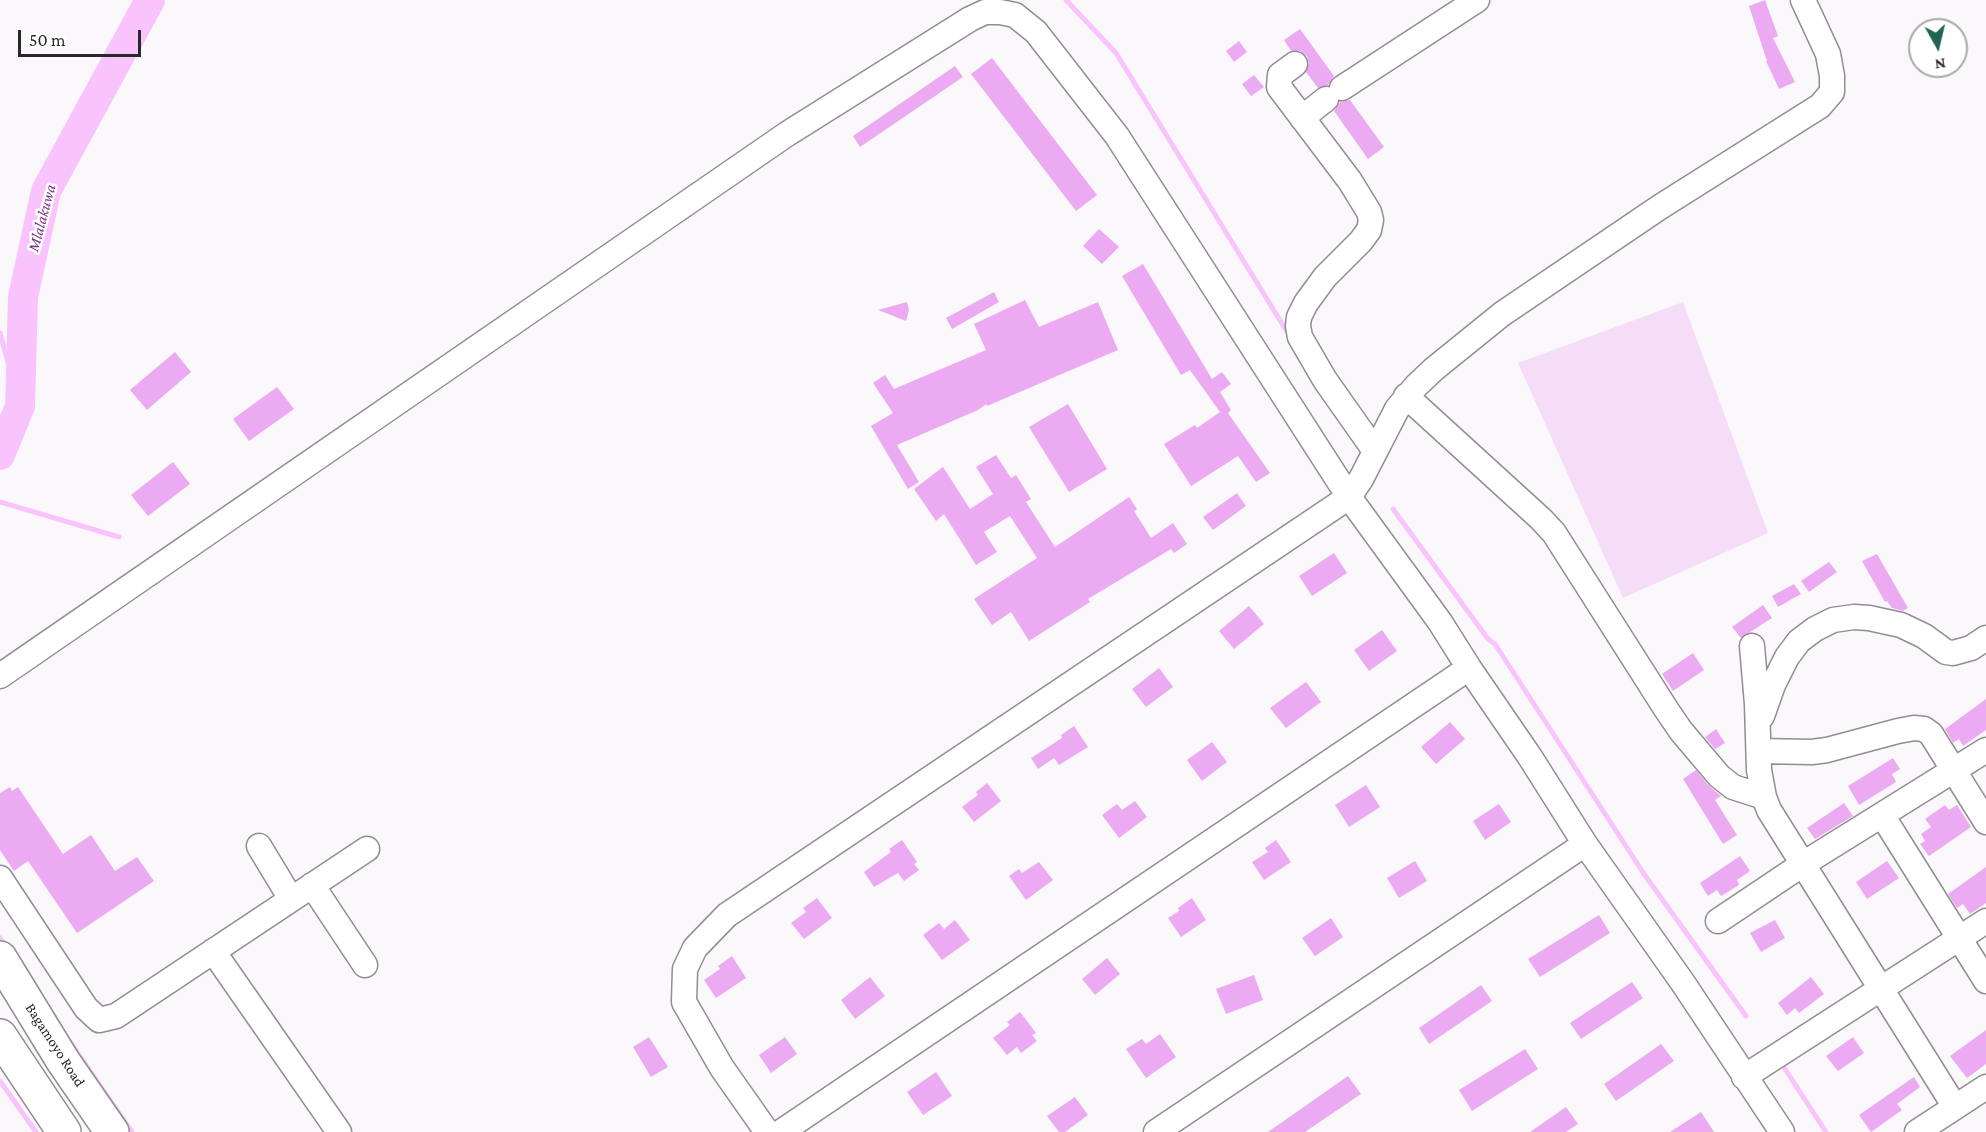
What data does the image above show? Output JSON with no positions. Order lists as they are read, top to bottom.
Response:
{
  "streets": {
    "highway": ["Bagamoyo Road"]
  },
  "water": ["Mlalakuwa"],
  "scale_bar": "50 m",
  "north": "bottom"
}
